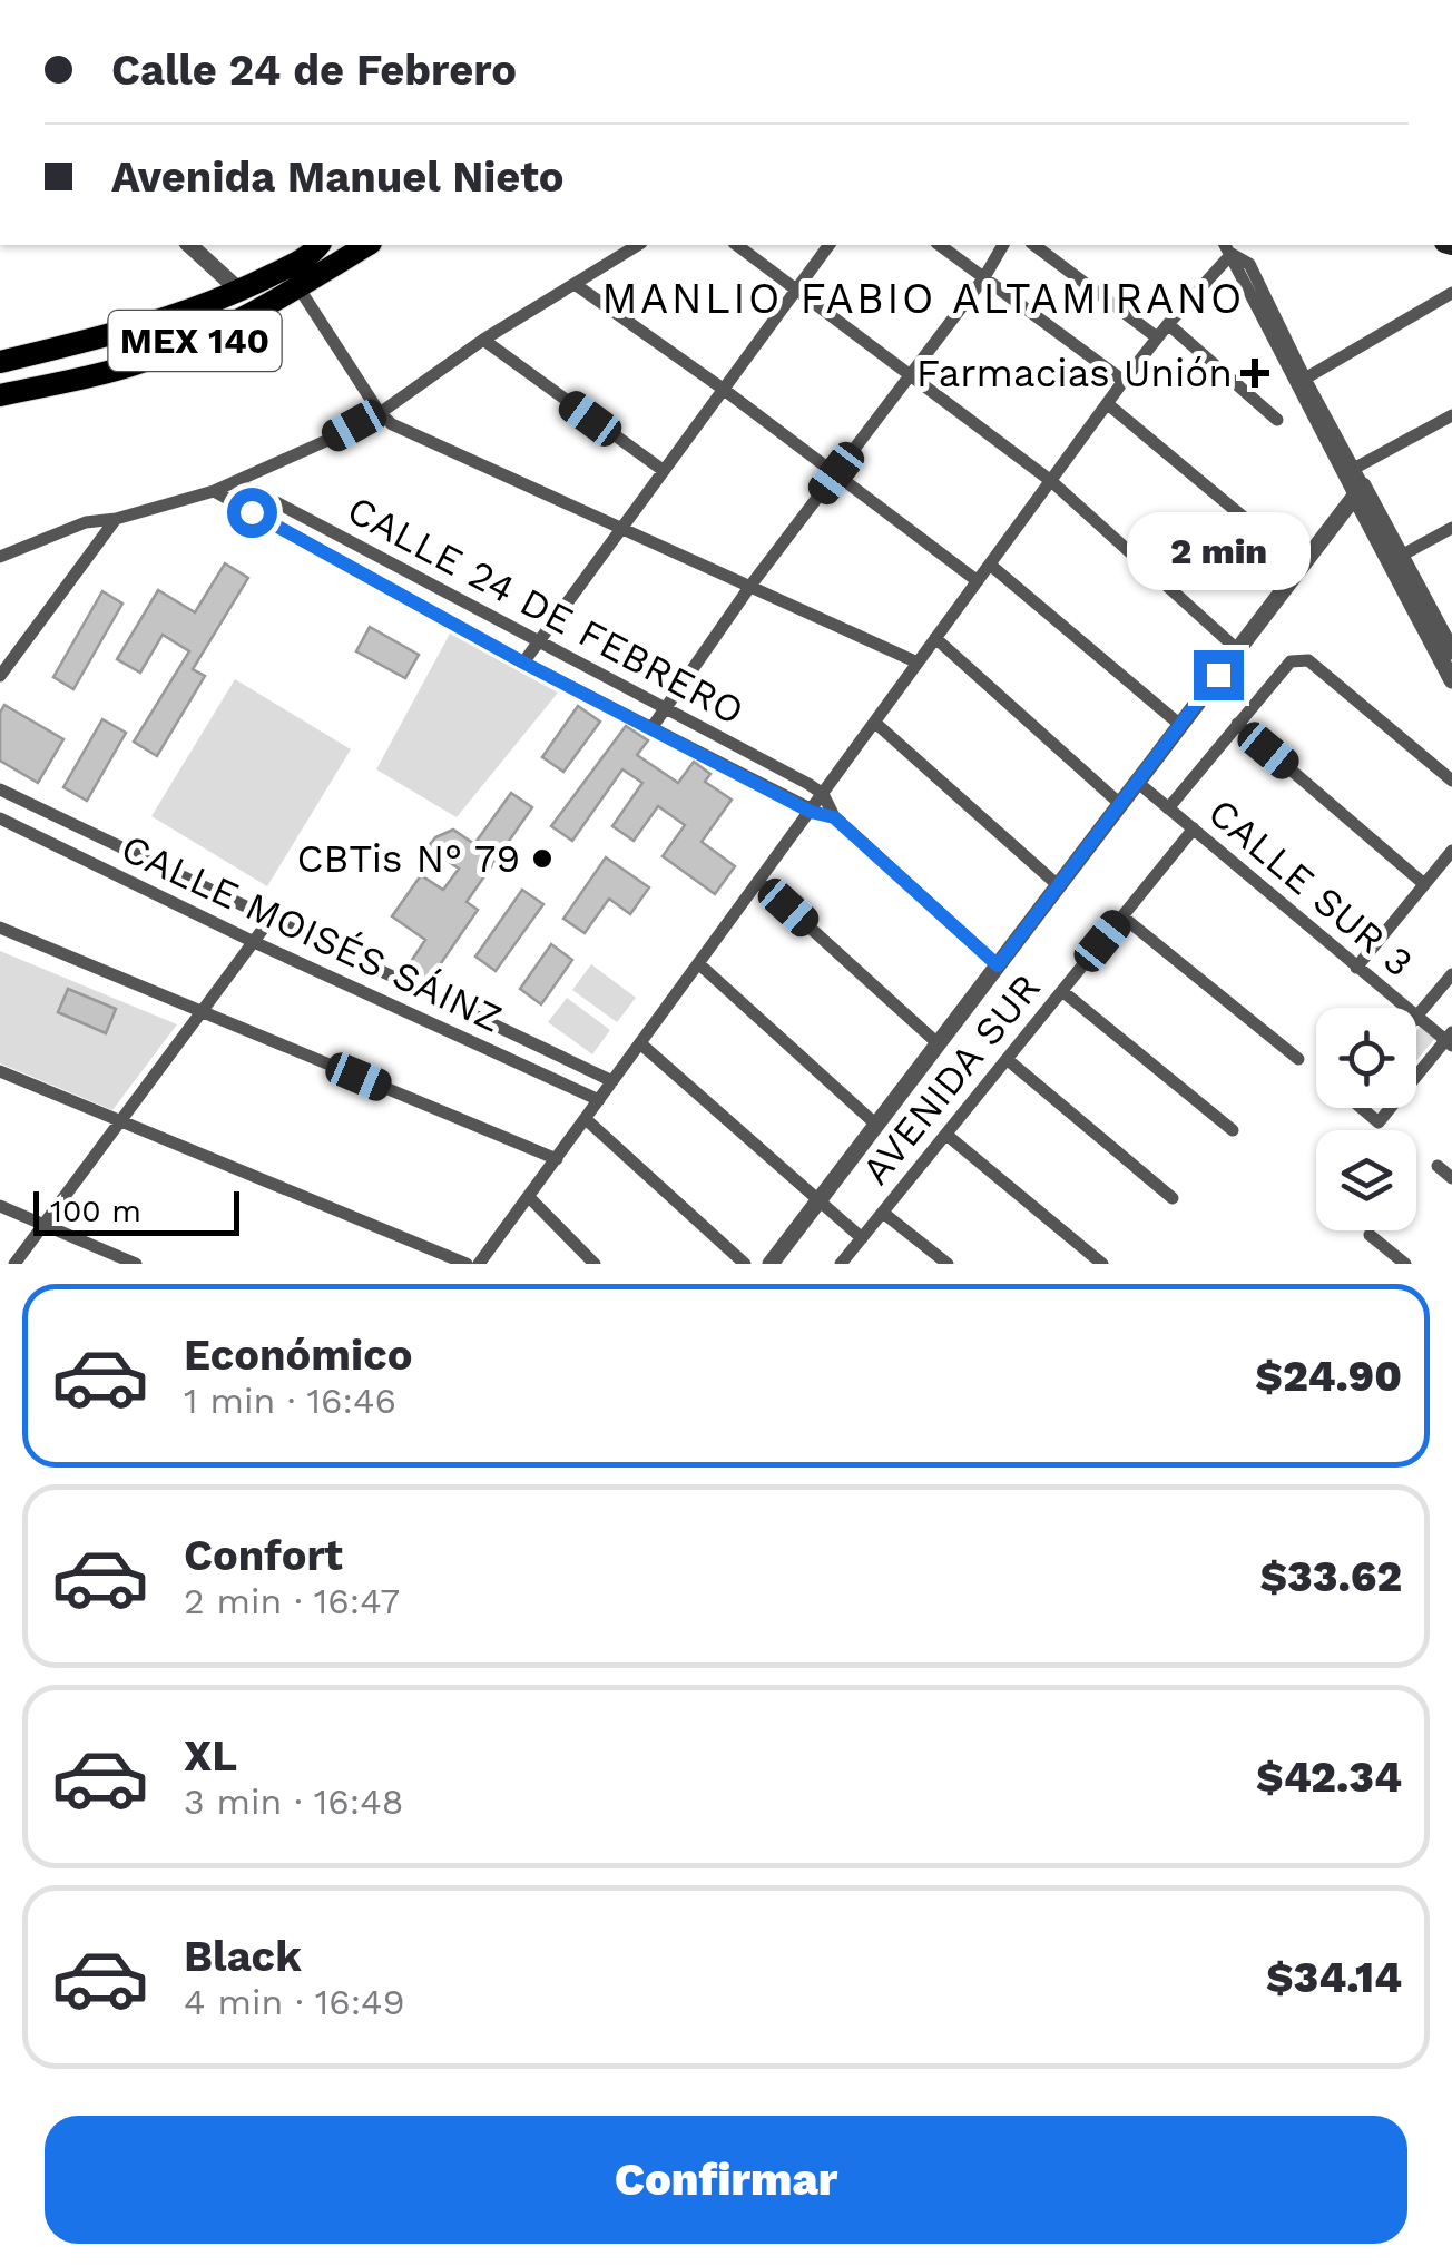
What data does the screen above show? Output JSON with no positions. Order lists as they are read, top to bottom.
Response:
{
  "streets": {
    "main road": ["MEX 140"],
    "street": [
      "CALLE 24 DE FEBRERO",
      "CALLE SUR 3",
      "CALLE MOISÉS SÁINZ",
      "AVENIDA SUR"
    ]
  },
  "crossings": [
    ["CALLE SUR 3", "AVENIDA SUR"]
  ],
  "districts": ["MANLIO FABIO ALTAMIRANO"],
  "places": {
    "health": ["Farmacias Unión"],
    "other": ["CBTis N° 79"]
  },
  "scale_bar": "100 m",
  "page": {
    "banner": ["Calle 24 de Febrero", "Avenida Manuel Nieto"],
    "bubble": "2 min",
    "scale": "100 m",
    "list": [
      {
        "name": "Económico",
        "note": "1 min · 16:46",
        "value": "$24.90"
      },
      {
        "name": "Confort",
        "note": "2 min · 16:47",
        "value": "$33.62"
      },
      {
        "name": "XL",
        "note": "3 min · 16:48",
        "value": "$42.34"
      },
      {
        "name": "Black",
        "note": "4 min · 16:49",
        "value": "$34.14"
      }
    ],
    "buttons": "Confirmar"
  }
}
